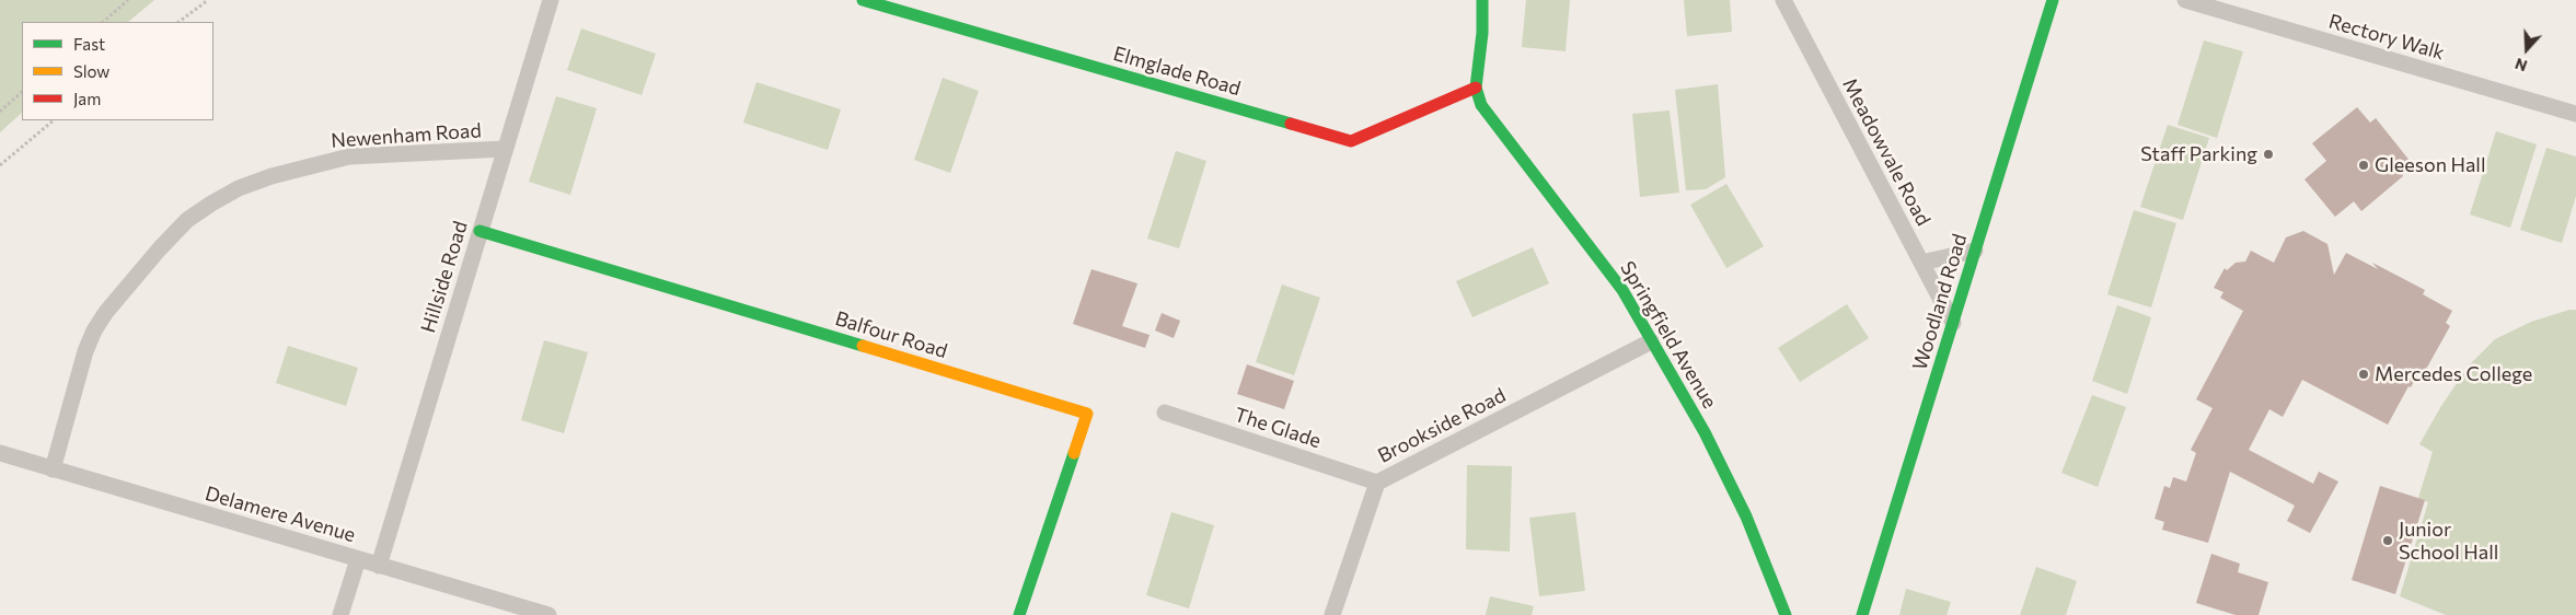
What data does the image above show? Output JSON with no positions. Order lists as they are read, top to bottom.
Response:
{
  "streets": {
    "street": [
      "Rectory Walk",
      "Elmglade Road",
      "Newenham Road",
      "Meadowvale Road",
      "Hillside Road",
      "Woodland Road",
      "Balfour Road",
      "Springfield Avenue",
      "Brookside Road",
      "The Glade",
      "Delamere Avenue"
    ]
  },
  "crossings": [
    ["Elmglade Road", "Springfield Avenue"],
    ["Newenham Road", "Hillside Road"],
    ["Newenham Road", "Delamere Avenue"],
    ["Meadowvale Road", "Woodland Road"],
    ["Hillside Road", "Balfour Road"],
    ["Hillside Road", "Delamere Avenue"],
    ["Springfield Avenue", "Brookside Road"],
    ["Brookside Road", "The Glade"]
  ],
  "places": [
    "Staff Parking",
    "Gleeson Hall",
    "Mercedes College",
    "Junior School Hall"
  ],
  "legend": ["Fast", "Slow", "Jam"],
  "north": "bottom"
}
